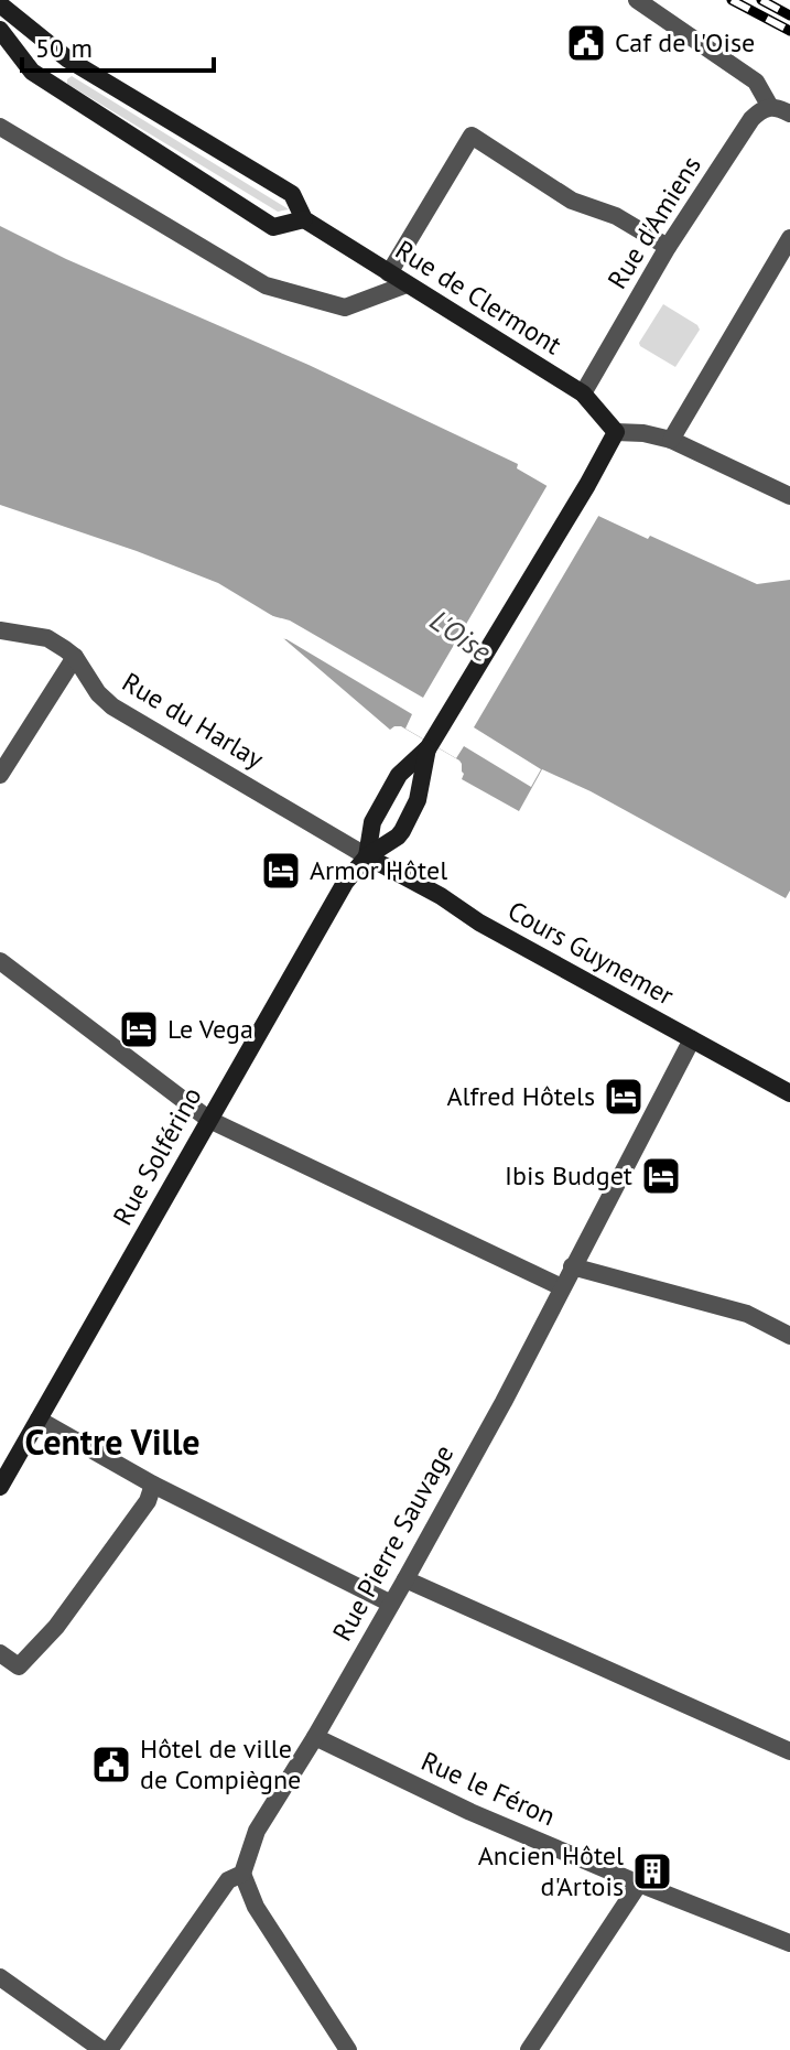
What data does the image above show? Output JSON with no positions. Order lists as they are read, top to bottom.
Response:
{
  "streets": {
    "main road": ["Rue de Clermont", "Cours Guynemer", "Rue Solférino"],
    "street": [
      "Rue d'Amiens",
      "Rue du Harlay",
      "Rue Pierre Sauvage",
      "Rue le Féron"
    ]
  },
  "crossings": [
    ["Rue d'Amiens", "Rue de Clermont"],
    ["Rue du Harlay", "Cours Guynemer"],
    ["Rue du Harlay", "Rue Solférino"],
    ["Cours Guynemer", "Rue Solférino"],
    ["Cours Guynemer", "Rue Pierre Sauvage"],
    ["Rue Pierre Sauvage", "Rue le Féron"]
  ],
  "districts": ["Centre Ville"],
  "water": ["L'Oise"],
  "places": {
    "public building": ["Caf de l'Oise", "Hôtel de ville de Compiègne"],
    "hotel": [
      "Armor Hôtel",
      "Le Vega",
      "Alfred Hôtels",
      "Ibis Budget"
    ],
    "building": ["Ancien Hôtel d'Artois"]
  },
  "scale_bar": "50 m"
}
